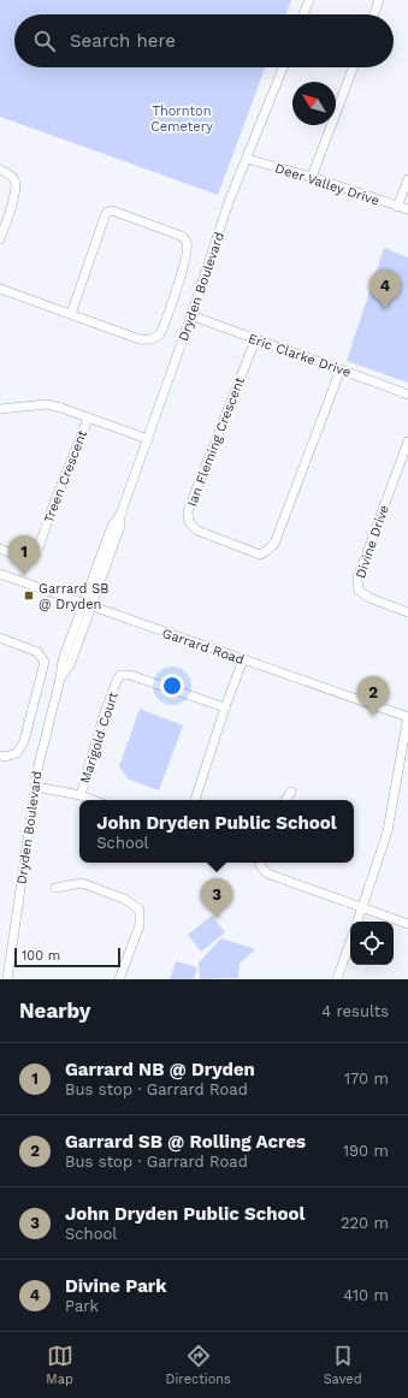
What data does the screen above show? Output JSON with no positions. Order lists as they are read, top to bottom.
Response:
{
  "streets": {
    "street": [
      "Deer Valley Drive",
      "Dryden Boulevard",
      "Eric Clarke Drive",
      "Ian Fleming Crescent",
      "Treen Crescent",
      "Divine Drive",
      "Garrard Road",
      "Marigold Court"
    ]
  },
  "crossings": [
    ["Deer Valley Drive", "Dryden Boulevard"],
    ["Dryden Boulevard", "Eric Clarke Drive"],
    ["Dryden Boulevard", "Garrard Road"],
    ["Dryden Boulevard", "Marigold Court"],
    ["Eric Clarke Drive", "Ian Fleming Crescent"]
  ],
  "parks": ["Thornton Cemetery"],
  "places": {
    "transit": ["Garrard SB @ Dryden"]
  },
  "scale_bar": "100 m",
  "north": "top left",
  "page": {
    "search": "Search here",
    "pins": [
      "4",
      "1",
      "2",
      "3"
    ],
    "popup": ["John Dryden Public School", "School"],
    "scale": "100 m",
    "heading": ["Nearby", "4 results"],
    "list": [
      {
        "mark": "1",
        "name": "Garrard NB @ Dryden",
        "note": "Bus stop · Garrard Road",
        "value": "170 m"
      },
      {
        "mark": "2",
        "name": "Garrard SB @ Rolling Acres",
        "note": "Bus stop · Garrard Road",
        "value": "190 m"
      },
      {
        "mark": "3",
        "name": "John Dryden Public School",
        "note": "School",
        "value": "220 m"
      },
      {
        "mark": "4",
        "name": "Divine Park",
        "note": "Park",
        "value": "410 m"
      }
    ],
    "nav": ["Map", "Directions", "Saved"]
  }
}
